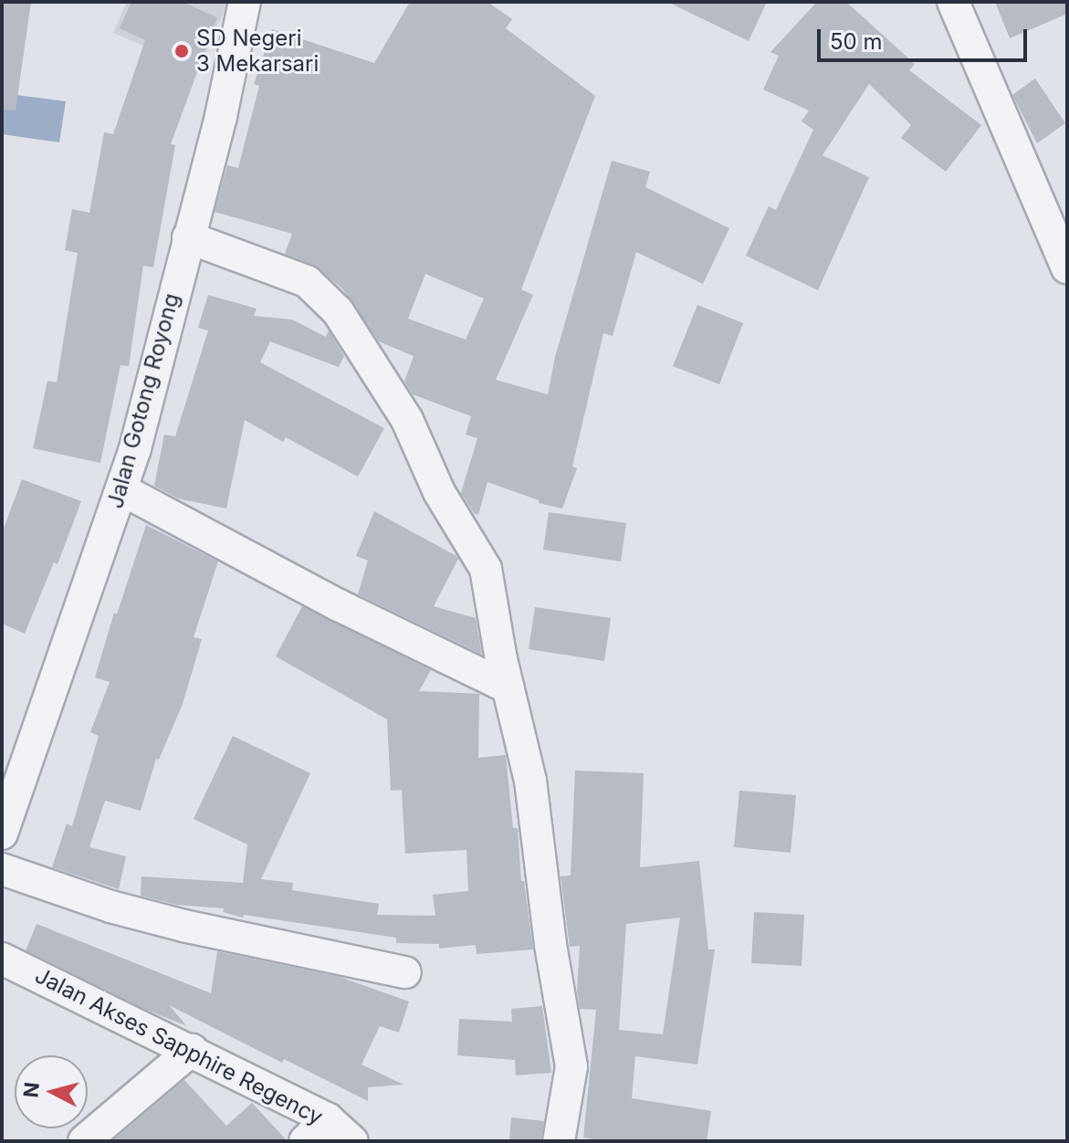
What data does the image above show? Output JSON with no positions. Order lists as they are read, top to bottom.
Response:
{
  "streets": {
    "street": ["Jalan Gotong Royong", "Jalan Akses Sapphire Regency"]
  },
  "places": ["SD Negeri 3 Mekarsari"],
  "scale_bar": "50 m",
  "north": "left"
}
